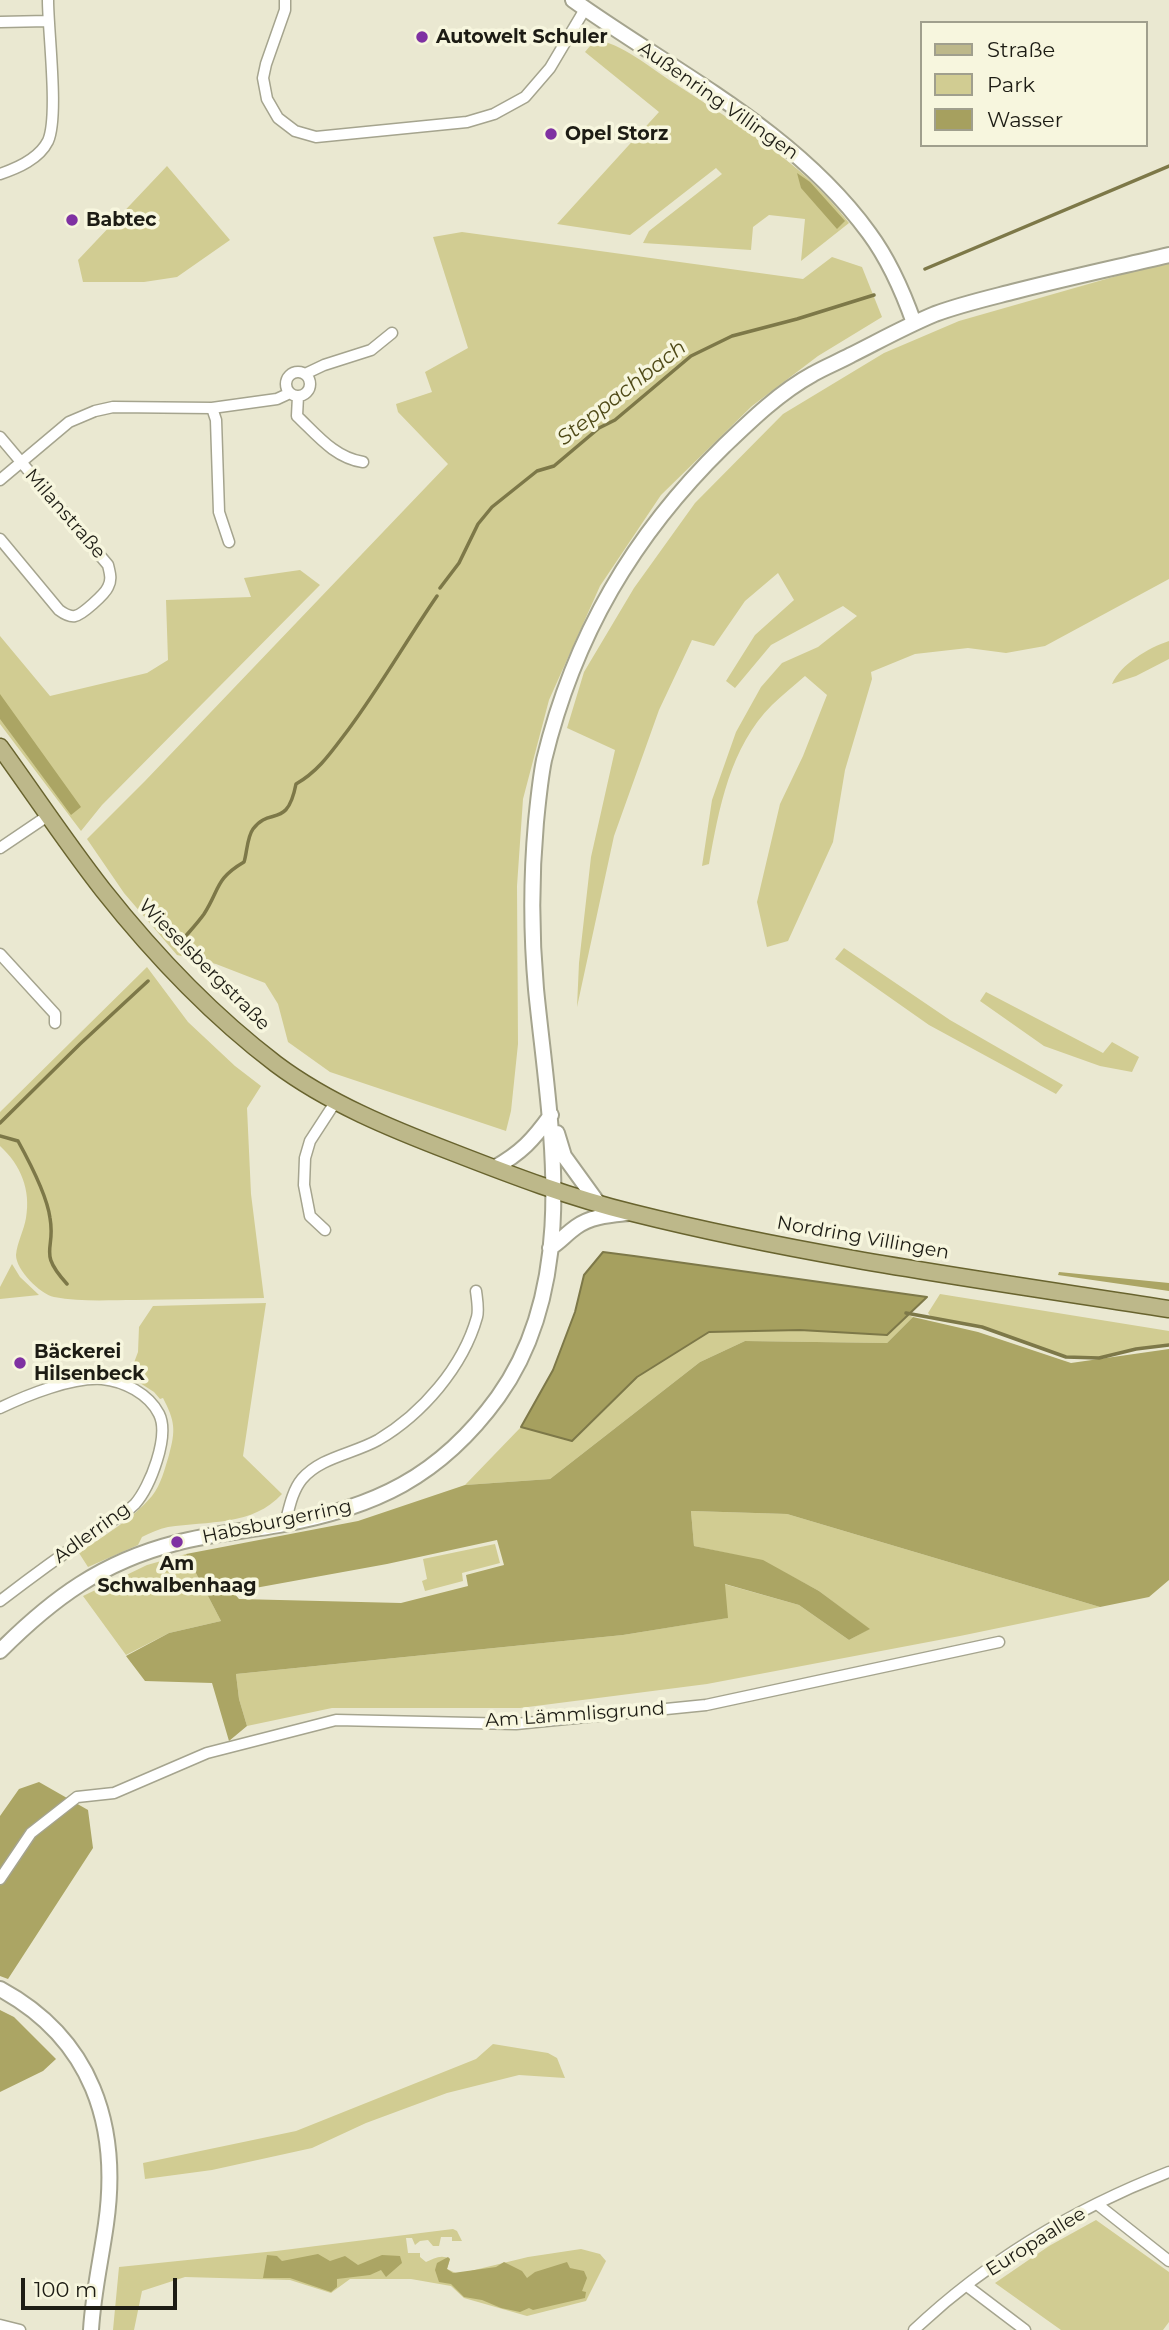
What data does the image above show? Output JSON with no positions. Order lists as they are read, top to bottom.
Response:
{
  "streets": {
    "main road": ["Wieselsbergstraße", "Nordring Villingen"],
    "street": [
      "Außenring Villingen",
      "Milanstraße",
      "Habsburgerring",
      "Adlerring",
      "Am Lämmlisgrund",
      "Europaallee"
    ]
  },
  "crossings": [
    ["Wieselsbergstraße", "Nordring Villingen"],
    ["Wieselsbergstraße", "Habsburgerring"],
    ["Nordring Villingen", "Habsburgerring"]
  ],
  "water": ["Steppachbach"],
  "places": [
    "Autowelt Schuler",
    "Opel Storz",
    "Babtec",
    "Bäckerei Hilsenbeck",
    "Am Schwalbenhaag"
  ],
  "legend": ["Straße", "Park", "Wasser"],
  "scale_bar": "100 m"
}
